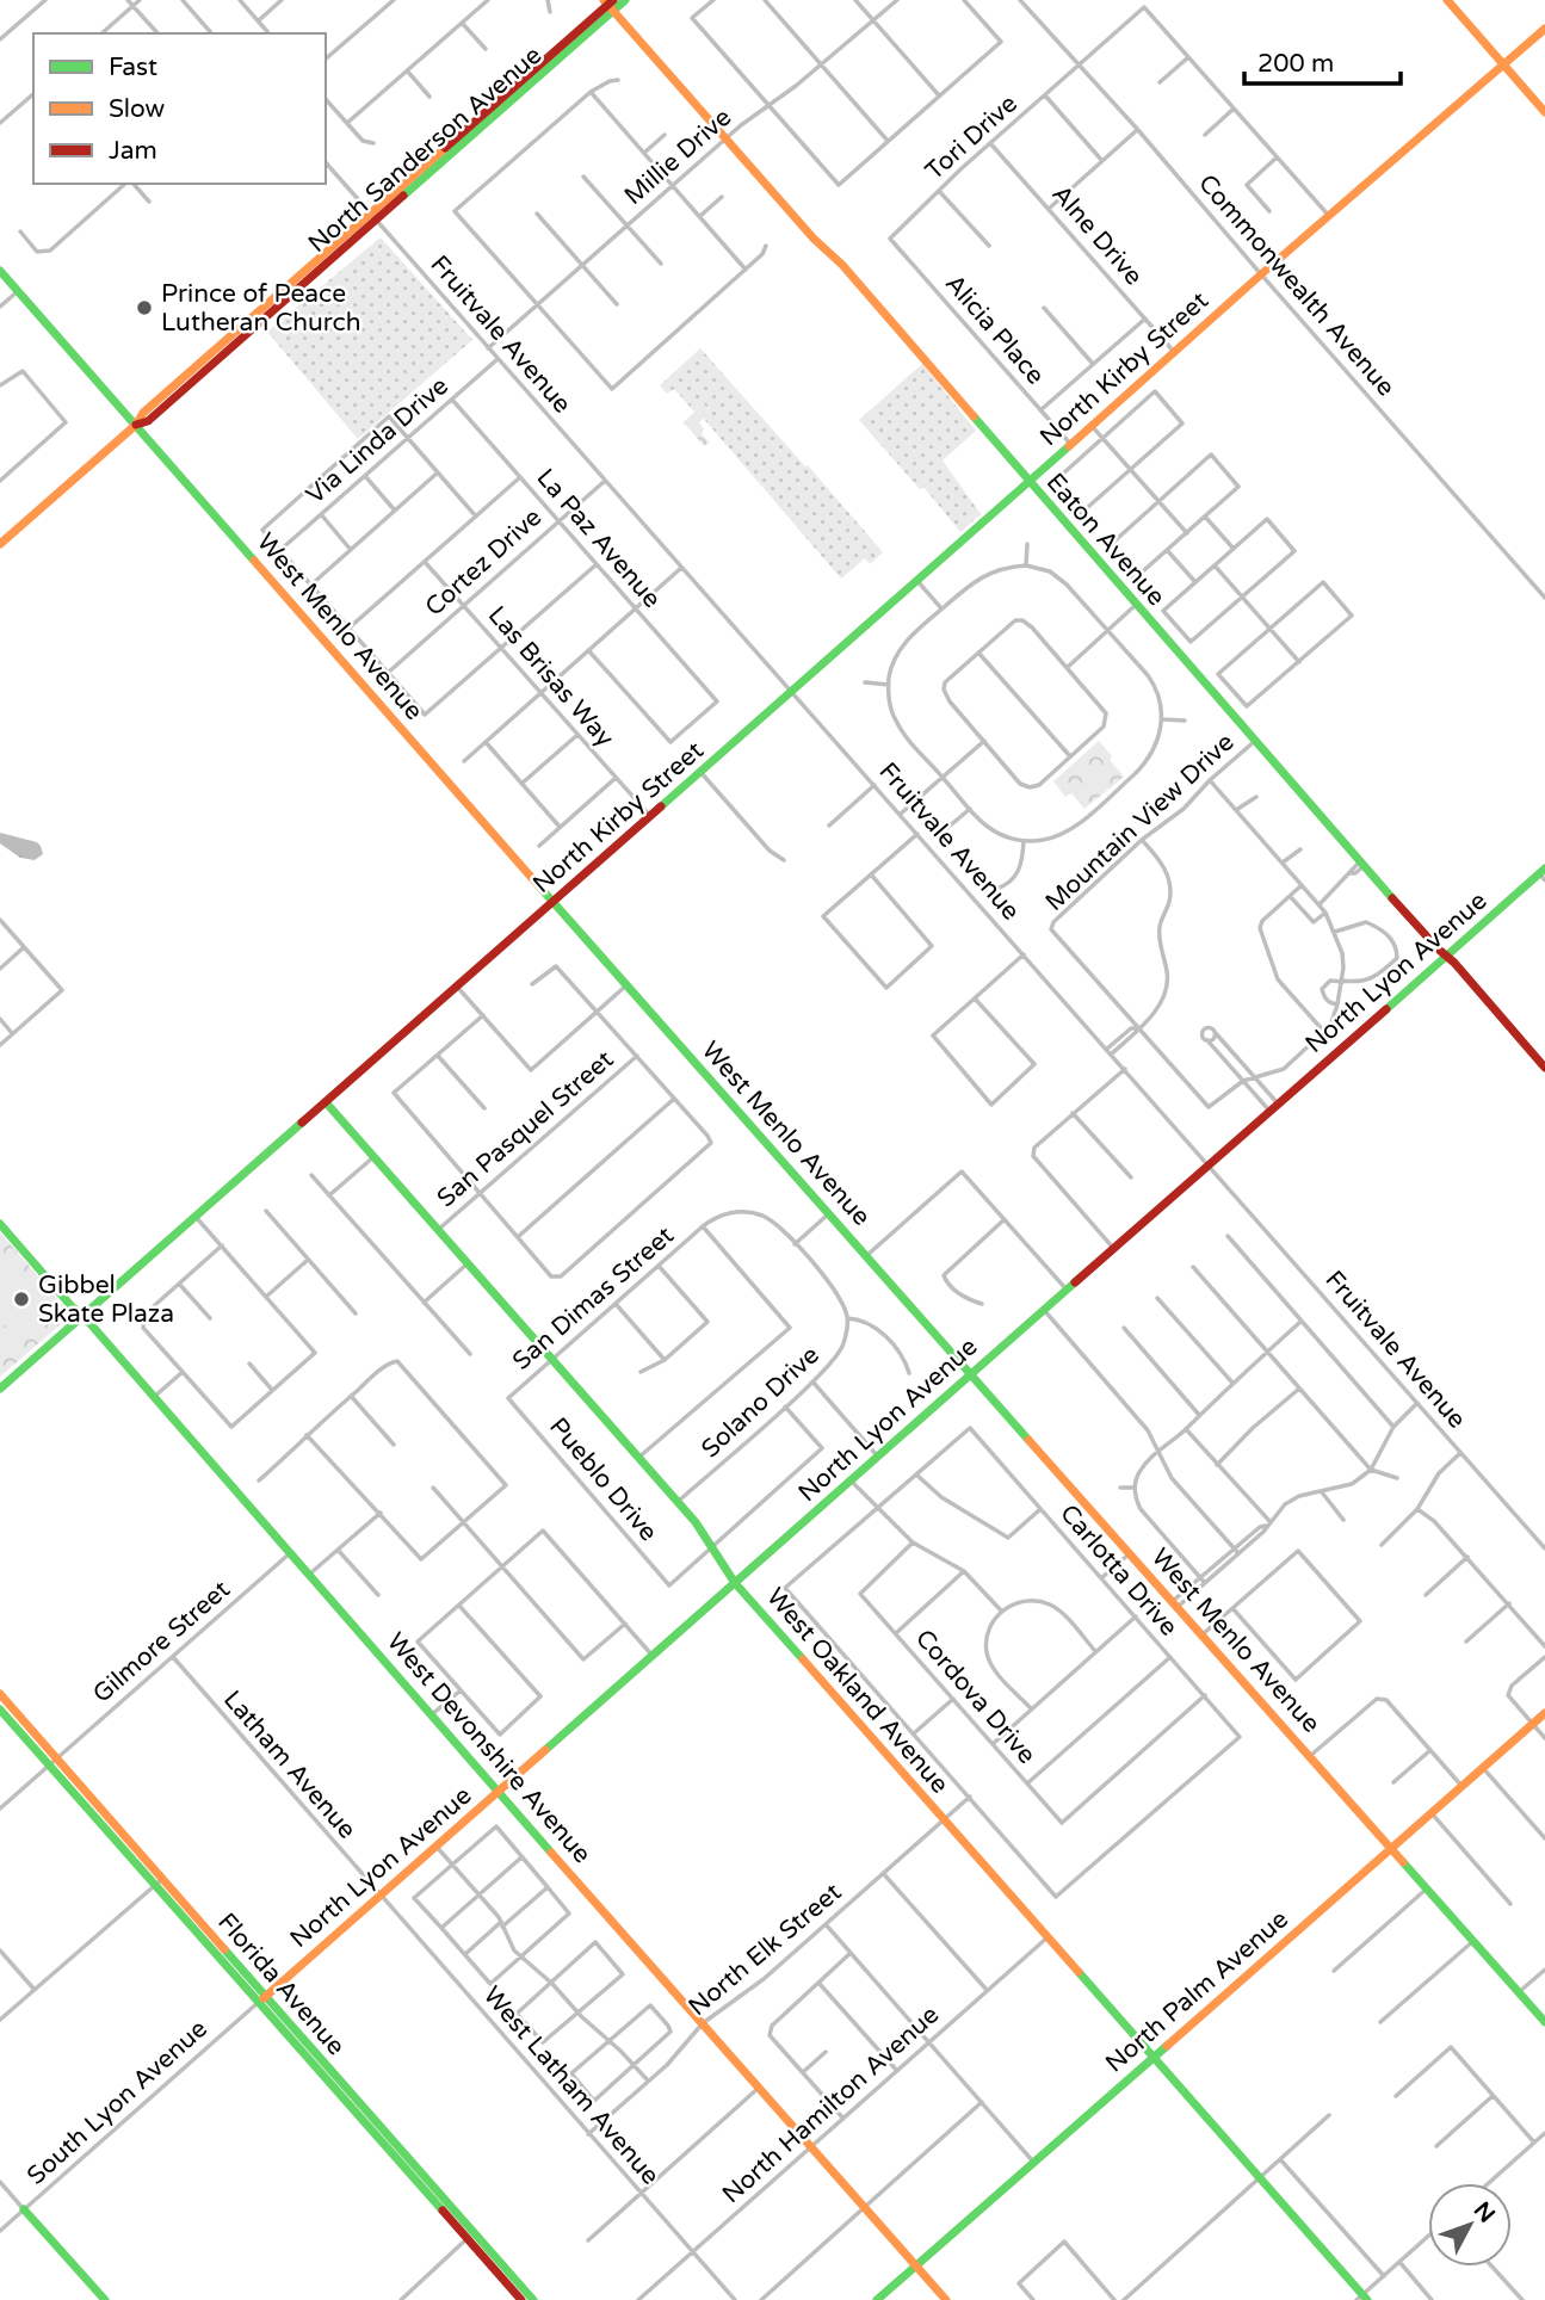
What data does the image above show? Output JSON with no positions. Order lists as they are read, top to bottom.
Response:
{
  "streets": {
    "main road": [
      "North Sanderson Avenue",
      "North Kirby Street",
      "Eaton Avenue",
      "West Menlo Avenue",
      "North Lyon Avenue",
      "West Oakland Avenue",
      "West Devonshire Avenue",
      "Florida Avenue",
      "North Palm Avenue"
    ],
    "street": [
      "Tori Drive",
      "Millie Drive",
      "Alne Drive",
      "Commonwealth Avenue",
      "Alicia Place",
      "Fruitvale Avenue",
      "Via Linda Drive",
      "La Paz Avenue",
      "Cortez Drive",
      "Las Brisas Way",
      "Mountain View Drive",
      "San Pasquel Street",
      "San Dimas Street",
      "Solano Drive",
      "Pueblo Drive",
      "Carlotta Drive",
      "Gilmore Street",
      "Cordova Drive",
      "Latham Avenue",
      "North Elk Street",
      "West Latham Avenue",
      "South Lyon Avenue",
      "North Hamilton Avenue"
    ]
  },
  "crossings": [
    ["Tori Drive", "Alne Drive"],
    ["Tori Drive", "Commonwealth Avenue"],
    ["Tori Drive", "Alicia Place"],
    ["North Sanderson Avenue", "Fruitvale Avenue"],
    ["North Sanderson Avenue", "Eaton Avenue"],
    ["North Sanderson Avenue", "West Menlo Avenue"],
    ["Millie Drive", "Fruitvale Avenue"],
    ["Millie Drive", "Eaton Avenue"],
    ["Alne Drive", "North Kirby Street"],
    ["Commonwealth Avenue", "North Kirby Street"],
    ["Alicia Place", "North Kirby Street"],
    ["Fruitvale Avenue", "North Kirby Street"],
    ["Fruitvale Avenue", "Via Linda Drive"],
    ["Fruitvale Avenue", "Cortez Drive"],
    ["Fruitvale Avenue", "North Lyon Avenue"],
    ["North Kirby Street", "Eaton Avenue"],
    ["North Kirby Street", "West Menlo Avenue"],
    ["North Kirby Street", "Las Brisas Way"],
    ["North Kirby Street", "West Oakland Avenue"],
    ["North Kirby Street", "West Devonshire Avenue"],
    ["Via Linda Drive", "La Paz Avenue"],
    ["La Paz Avenue", "Cortez Drive"],
    ["Eaton Avenue", "Mountain View Drive"],
    ["Eaton Avenue", "North Lyon Avenue"],
    ["Cortez Drive", "Las Brisas Way"],
    ["West Menlo Avenue", "North Lyon Avenue"],
    ["West Menlo Avenue", "North Palm Avenue"],
    ["North Lyon Avenue", "West Oakland Avenue"],
    ["North Lyon Avenue", "West Devonshire Avenue"],
    ["North Lyon Avenue", "Latham Avenue"],
    ["North Lyon Avenue", "Florida Avenue"],
    ["North Lyon Avenue", "West Latham Avenue"],
    ["North Lyon Avenue", "South Lyon Avenue"],
    ["San Pasquel Street", "West Oakland Avenue"],
    ["San Dimas Street", "Pueblo Drive"],
    ["San Dimas Street", "West Oakland Avenue"],
    ["Solano Drive", "West Oakland Avenue"],
    ["Pueblo Drive", "West Oakland Avenue"],
    ["Carlotta Drive", "Cordova Drive"],
    ["Carlotta Drive", "North Elk Street"],
    ["Gilmore Street", "West Devonshire Avenue"],
    ["Gilmore Street", "Latham Avenue"],
    ["Gilmore Street", "Florida Avenue"],
    ["West Oakland Avenue", "North Elk Street"],
    ["West Oakland Avenue", "North Palm Avenue"],
    ["West Oakland Avenue", "North Hamilton Avenue"],
    ["West Devonshire Avenue", "North Elk Street"],
    ["West Devonshire Avenue", "North Palm Avenue"],
    ["West Devonshire Avenue", "North Hamilton Avenue"],
    ["Latham Avenue", "West Latham Avenue"],
    ["North Elk Street", "West Latham Avenue"],
    ["Florida Avenue", "South Lyon Avenue"],
    ["West Latham Avenue", "North Hamilton Avenue"]
  ],
  "places": ["Prince of Peace Lutheran Church", "Gibbel Skate Plaza"],
  "legend": ["Fast", "Slow", "Jam"],
  "scale_bar": "200 m",
  "north": "top right"
}
